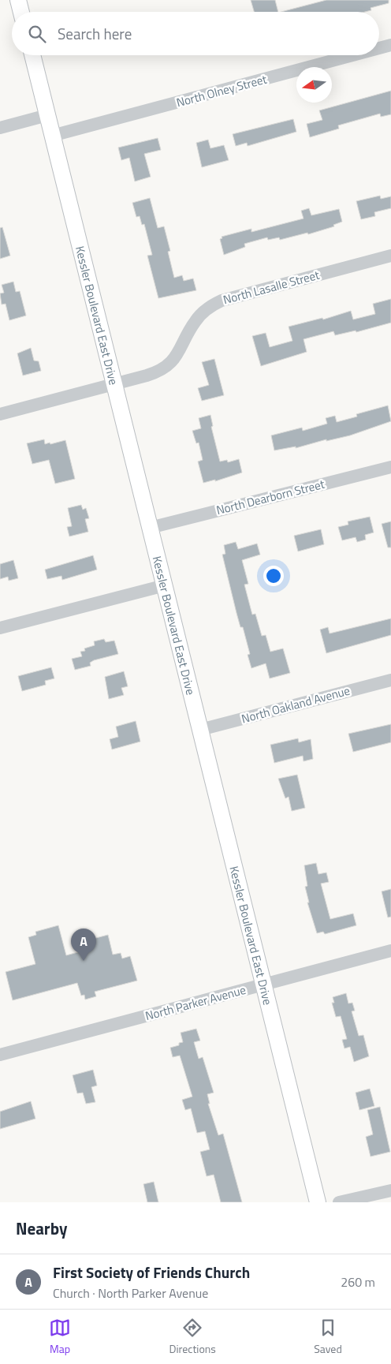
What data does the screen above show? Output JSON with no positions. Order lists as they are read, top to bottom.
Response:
{
  "streets": {
    "main road": ["Kessler Boulevard East Drive"],
    "street": [
      "North Olney Street",
      "North Lasalle Street",
      "North Dearborn Street",
      "North Oakland Avenue",
      "North Parker Avenue"
    ]
  },
  "crossings": [
    ["North Olney Street", "Kessler Boulevard East Drive"],
    ["North Lasalle Street", "Kessler Boulevard East Drive"],
    ["Kessler Boulevard East Drive", "North Dearborn Street"],
    ["Kessler Boulevard East Drive", "North Oakland Avenue"],
    ["Kessler Boulevard East Drive", "North Parker Avenue"]
  ],
  "north": "left",
  "page": {
    "search": "Search here",
    "pins": "A",
    "heading": "Nearby",
    "list": [
      {
        "mark": "A",
        "name": "First Society of Friends Church",
        "note": "Church · North Parker Avenue",
        "value": "260 m"
      }
    ],
    "nav": ["Map", "Directions", "Saved"]
  }
}
